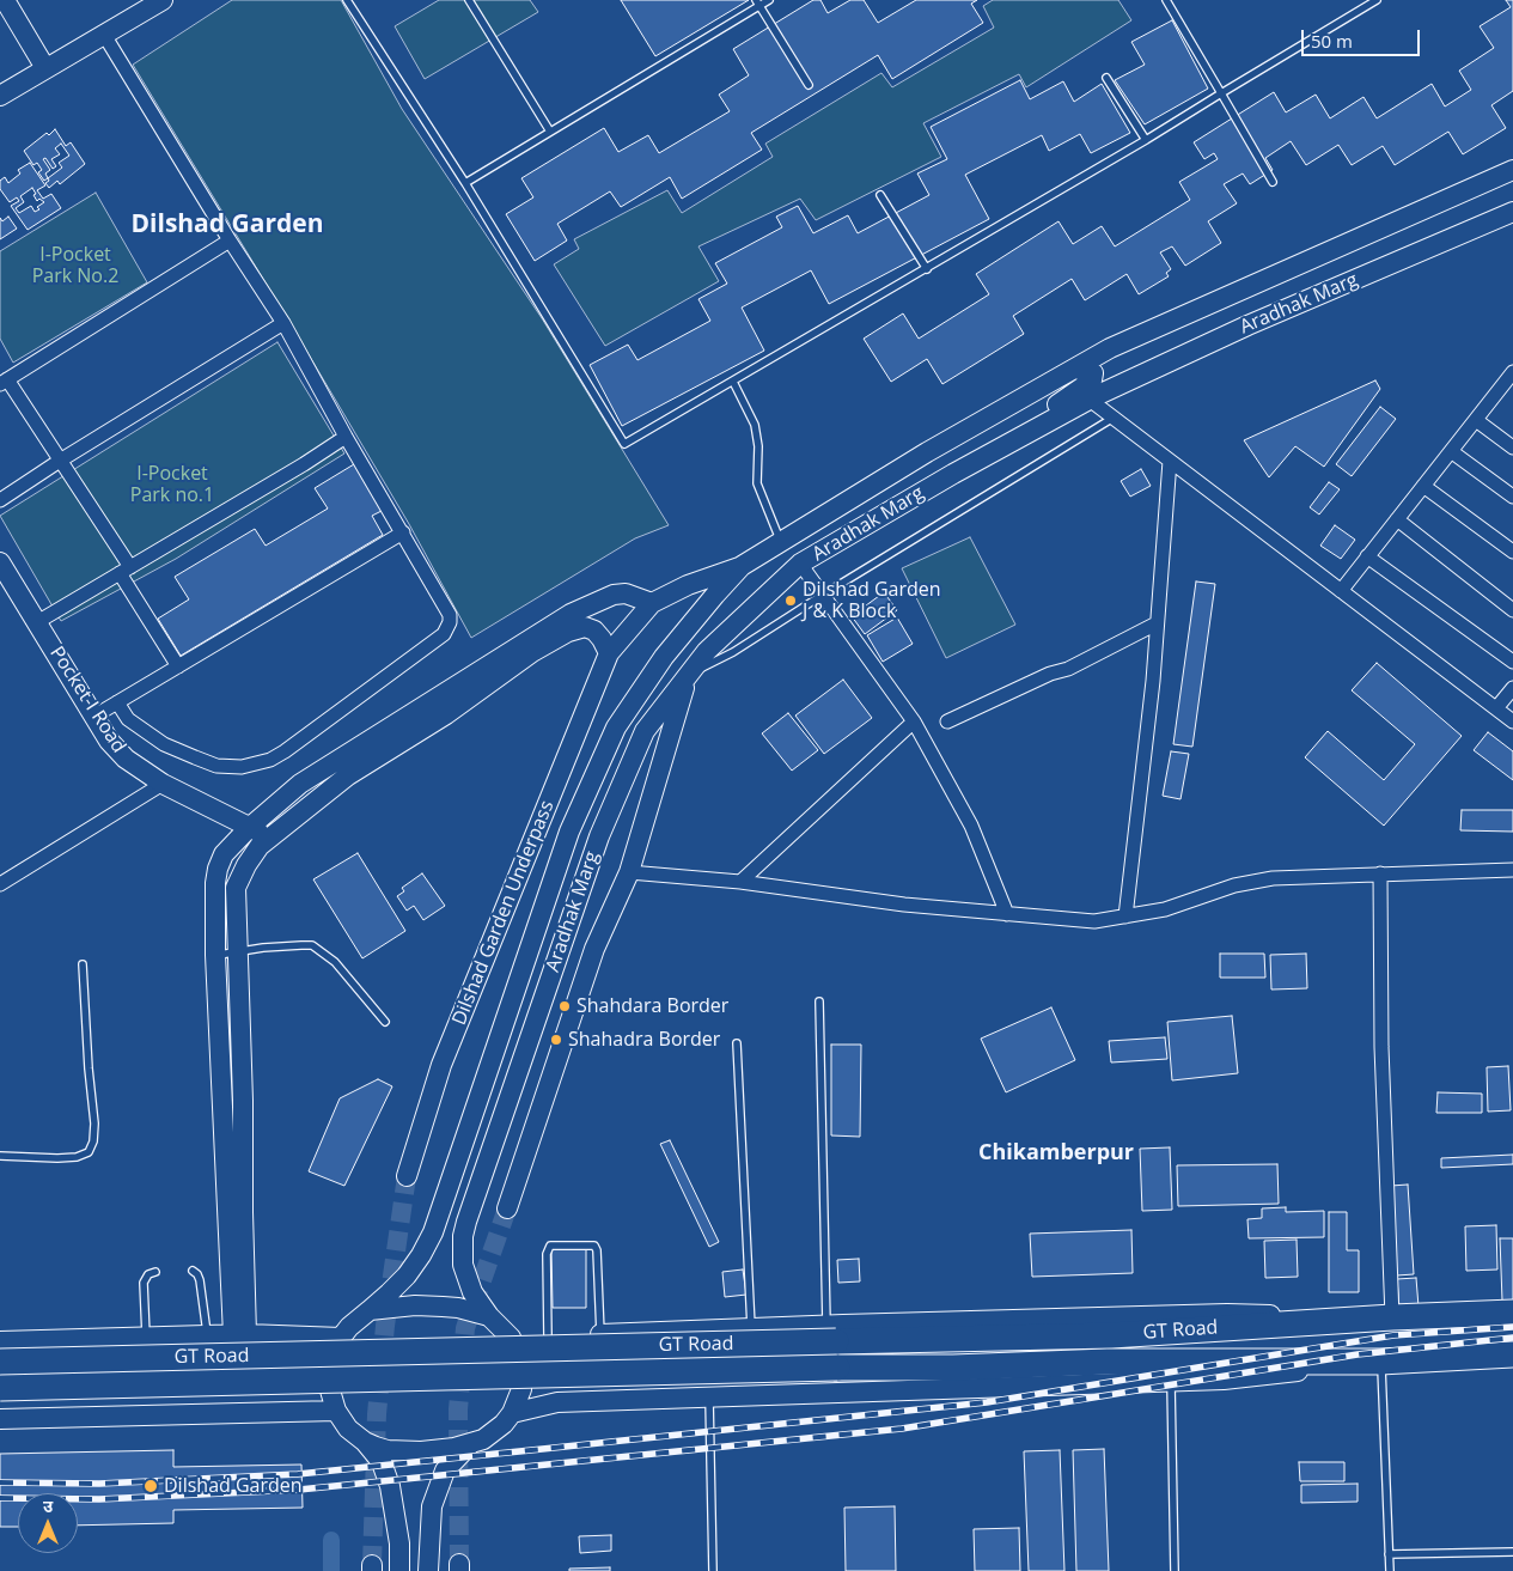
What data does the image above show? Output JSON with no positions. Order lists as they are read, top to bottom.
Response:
{
  "streets": {
    "highway": ["GT Road"],
    "main road": ["Aradhak Marg", "Pocket-I Road", "Dilshad Garden Underpass"]
  },
  "crossings": [
    ["Aradhak Marg", "Dilshad Garden Underpass"],
    ["Aradhak Marg", "GT Road"]
  ],
  "districts": ["Dilshad Garden", "Chikamberpur"],
  "parks": ["I-Pocket Park No.2", "I-Pocket Park no.1"],
  "places": [
    "Dilshad Garden J & K Block",
    "Shahdara Border",
    "Shahadra Border",
    "Dilshad Garden"
  ],
  "scale_bar": "50 m",
  "north": "top"
}
